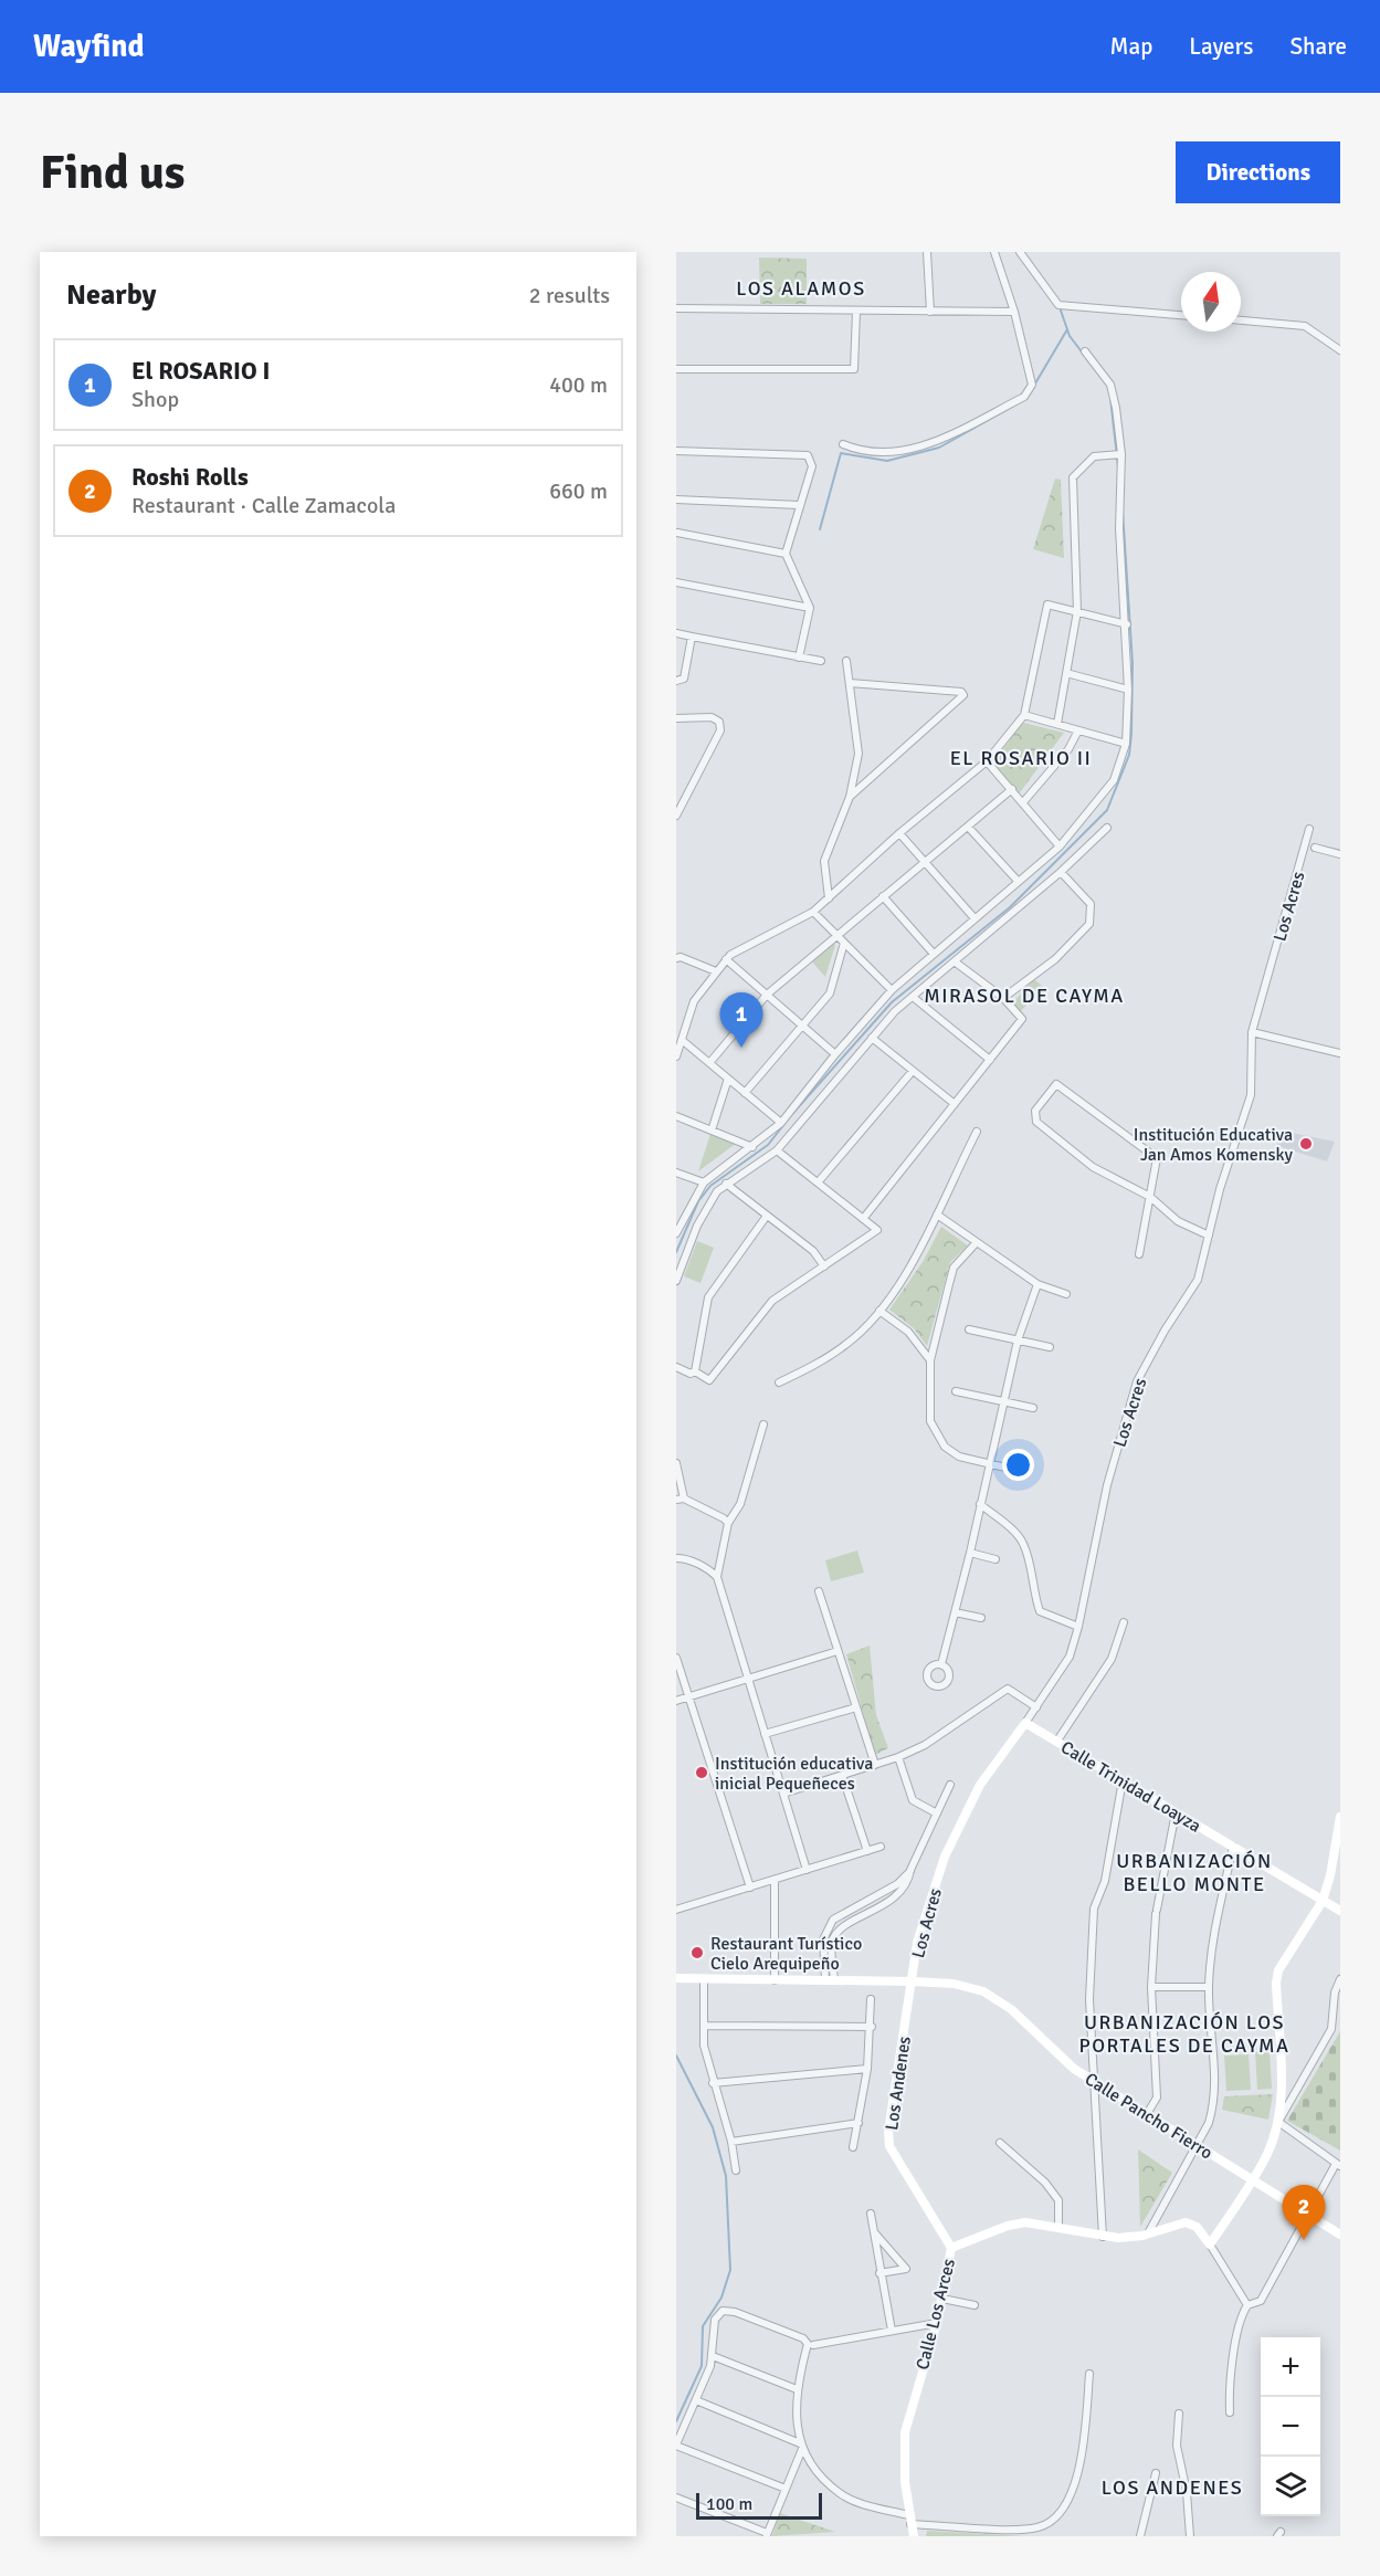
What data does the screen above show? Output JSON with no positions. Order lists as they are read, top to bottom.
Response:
{
  "streets": {
    "street": [
      "Los Acres",
      "Calle Trinidad Loayza",
      "Los Andenes",
      "Calle Pancho Fierro",
      "Calle Los Arces"
    ]
  },
  "crossings": [
    ["Los Acres", "Calle Trinidad Loayza"],
    ["Los Acres", "Los Andenes"],
    ["Los Acres", "Calle Pancho Fierro"],
    ["Los Andenes", "Calle Pancho Fierro"],
    ["Los Andenes", "Calle Los Arces"]
  ],
  "districts": [
    "LOS ALAMOS",
    "EL ROSARIO II",
    "MIRASOL DE CAYMA",
    "URBANIZACIÓN BELLO MONTE",
    "URBANIZACIÓN LOS PORTALES DE CAYMA",
    "LOS ANDENES"
  ],
  "places": ["Institución Educativa Jan Amos Komensky", "Institución educativa inicial Pequeñeces", "Restaurant Turístico Cielo Arequipeño"],
  "scale_bar": "100 m",
  "north": "top",
  "page": {
    "header": "Wayfind",
    "nav": ["Map", "Layers", "Share"],
    "buttons": "Directions",
    "title": "Find us",
    "heading": ["Nearby", "2 results"],
    "list": [
      {
        "mark": "1",
        "name": "El ROSARIO I",
        "note": "Shop",
        "value": "400 m"
      },
      {
        "mark": "2",
        "name": "Roshi Rolls",
        "note": "Restaurant · Calle Zamacola",
        "value": "660 m"
      }
    ],
    "pins": ["1", "2"],
    "map_buttons": ["+", "−"],
    "scale": "100 m"
  }
}
